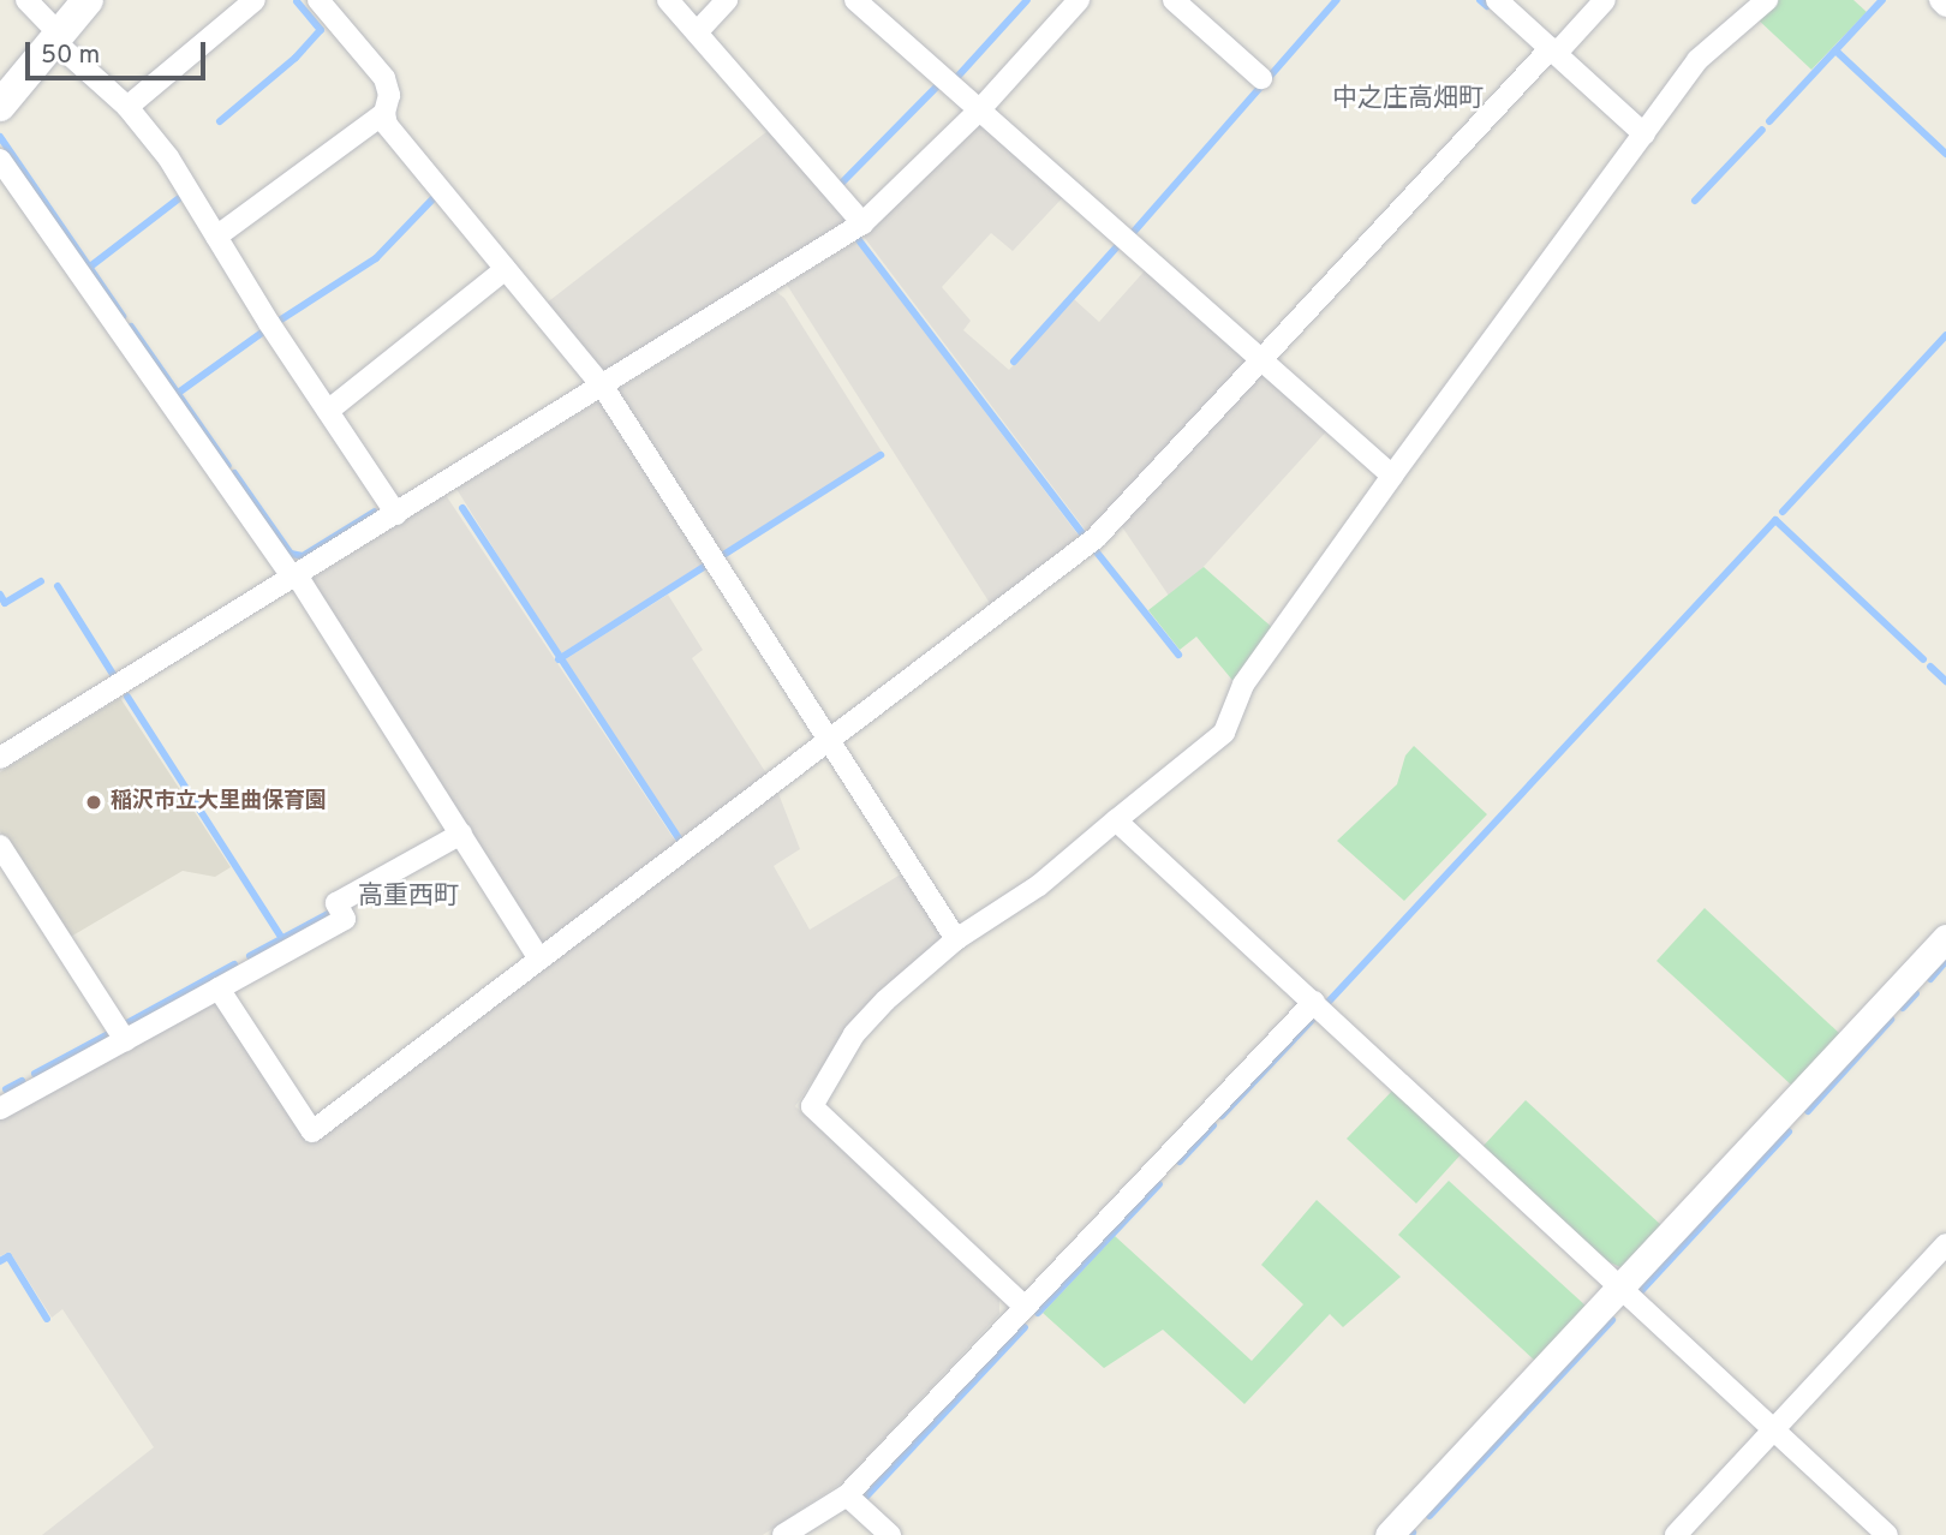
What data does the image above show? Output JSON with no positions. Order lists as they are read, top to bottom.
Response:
{
  "districts": ["中之庄高畑町", "高重西町"],
  "places": ["稲沢市立大里曲保育園"],
  "scale_bar": "50 m"
}
